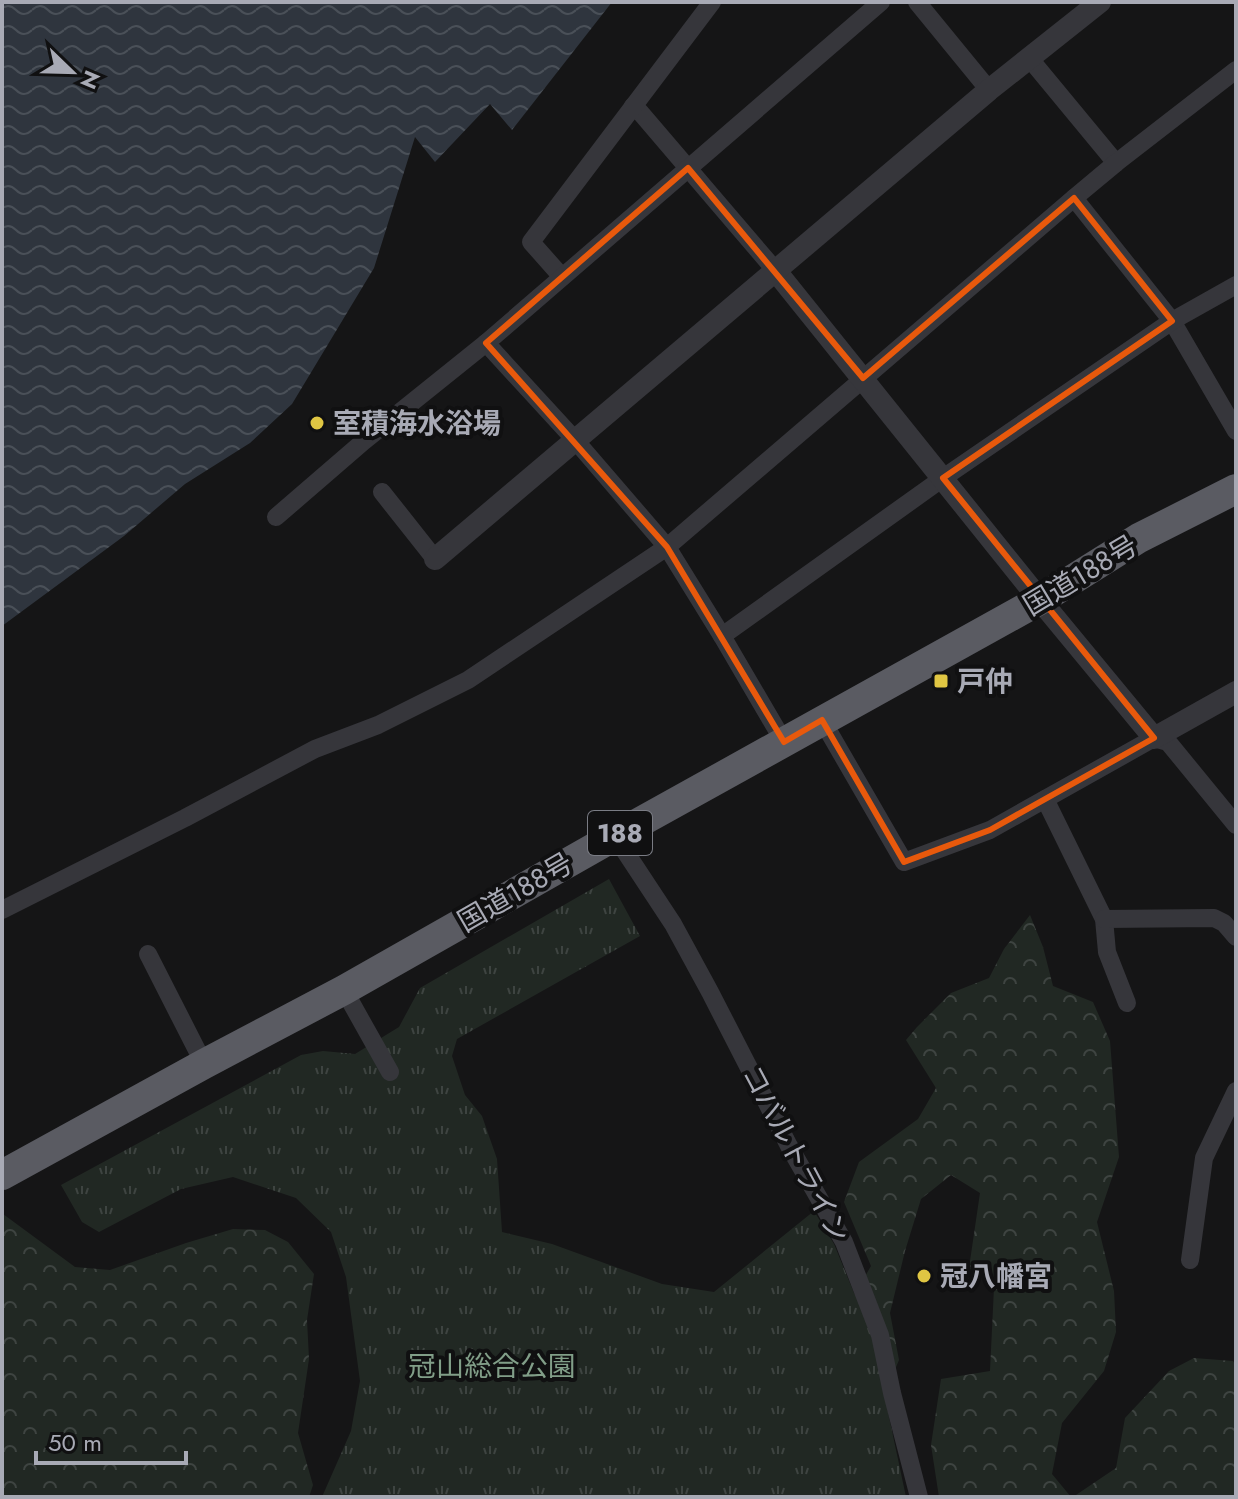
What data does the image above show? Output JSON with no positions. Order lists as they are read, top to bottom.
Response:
{
  "streets": {
    "highway": ["国道188号", "188"],
    "street": ["コバルトライン"]
  },
  "crossings": [
    ["国道188号", "コバルトライン"]
  ],
  "parks": ["冠山総合公園"],
  "places": {
    "other": ["室積海水浴場", "冠八幡宮"],
    "transit": ["戸仲"]
  },
  "scale_bar": "50 m",
  "north": "bottom right"
}
